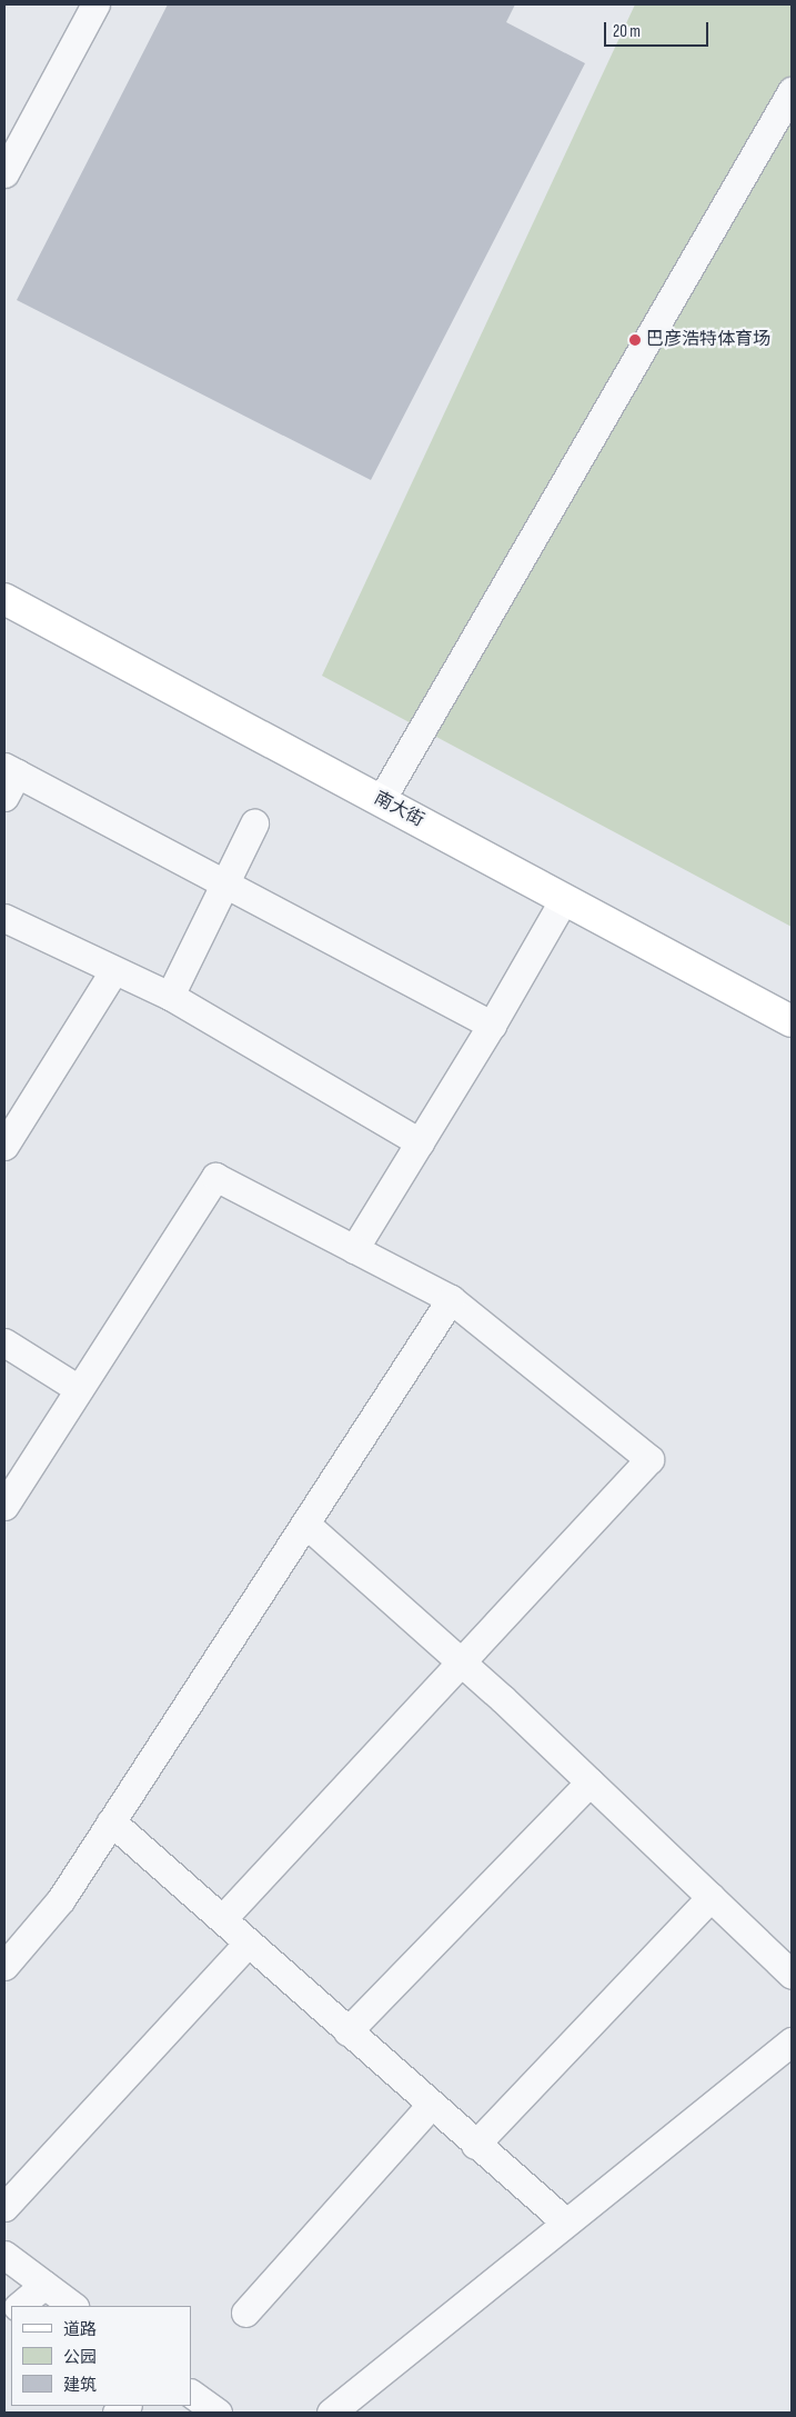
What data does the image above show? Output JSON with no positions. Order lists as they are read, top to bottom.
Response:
{
  "streets": {
    "street": ["南大街"]
  },
  "places": ["巴彦浩特体育场"],
  "legend": ["道路", "公园", "建筑"],
  "scale_bar": "20 m"
}
